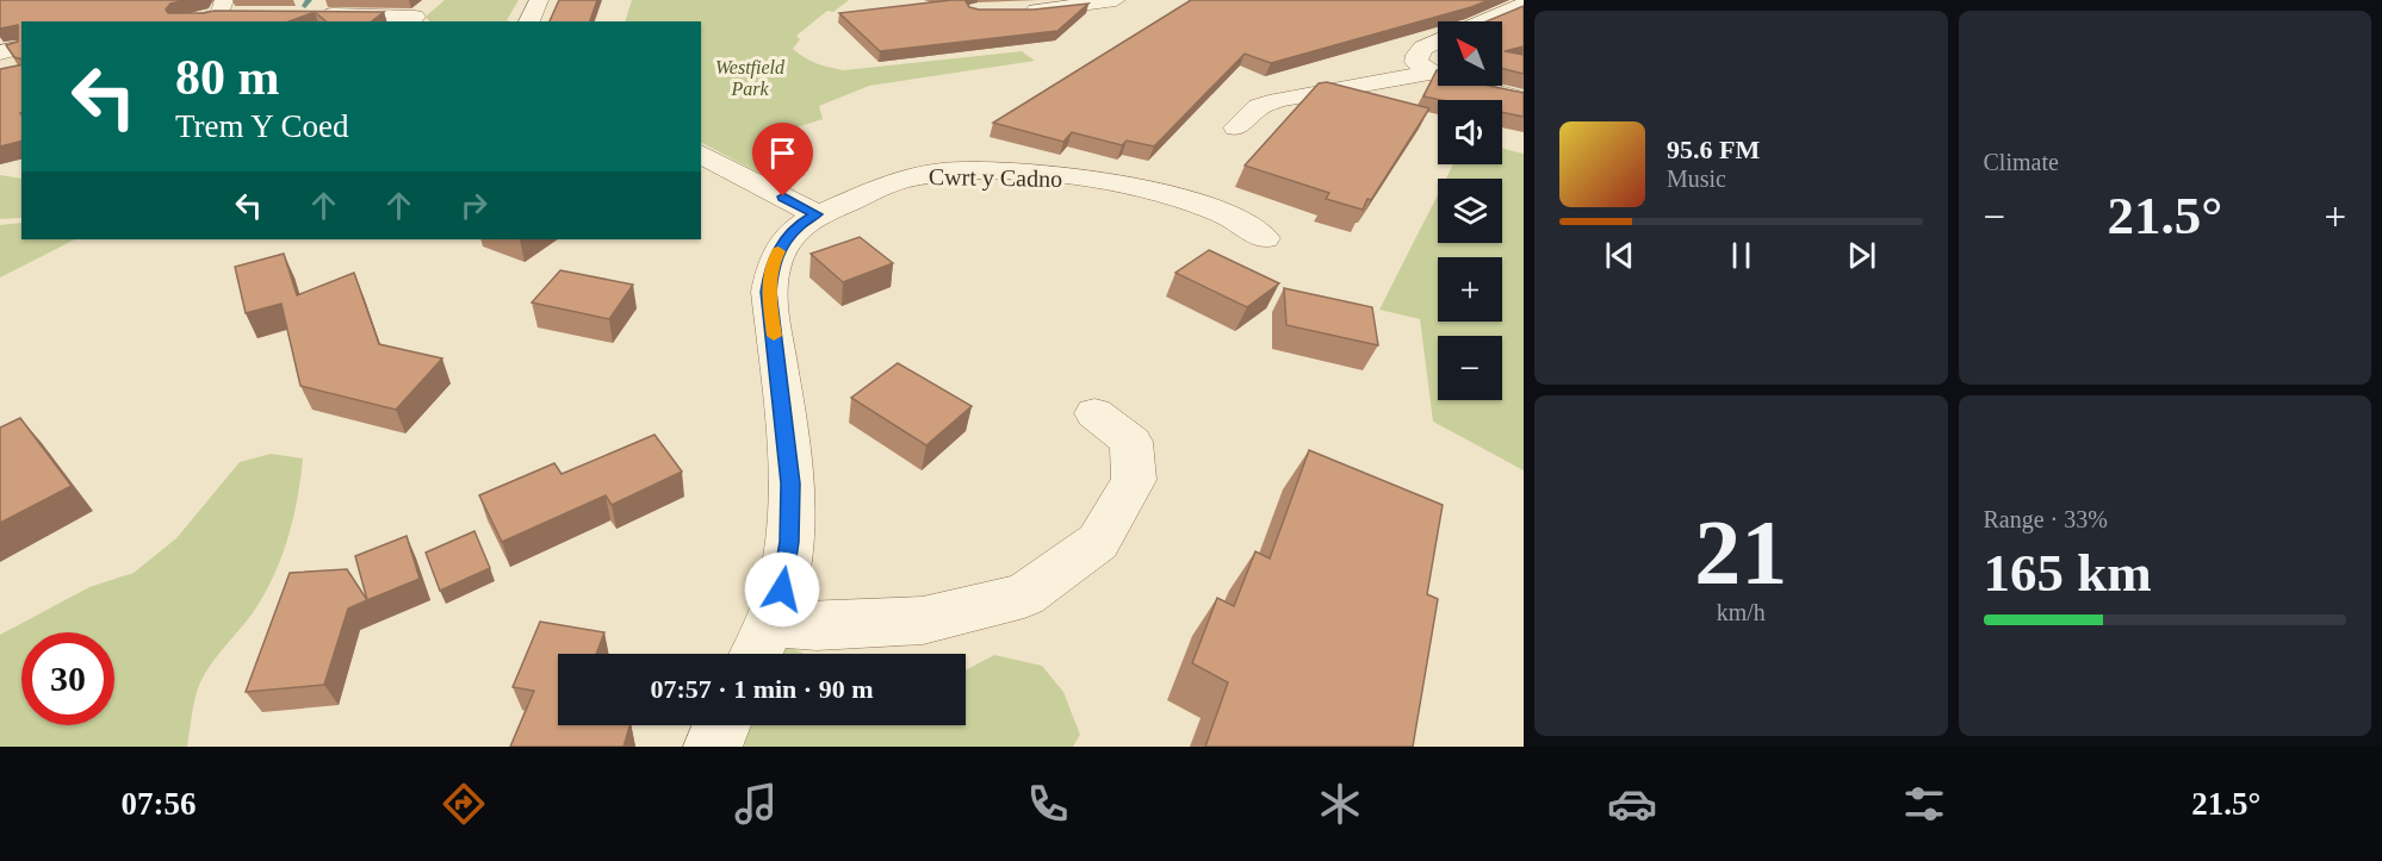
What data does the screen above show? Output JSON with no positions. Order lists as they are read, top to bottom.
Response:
{
  "streets": {
    "street": ["Cwrt y Cadno"]
  },
  "parks": ["Westfield Park"],
  "north": "top left",
  "page": {
    "tile": [
      "Climate",
      ["21", "km/h"],
      ["Range · 33%", "165 km"]
    ],
    "map_buttons": ["+", "−"],
    "turn": ["80 m", "Trem Y Coed"],
    "song": ["95.6 FM", "Music"],
    "heat": ["−", "21.5°", "+"],
    "limit": "30",
    "trip": "07:57 · 1 min · 90 m",
    "tabs": ["07:56", "21.5°"]
  }
}
